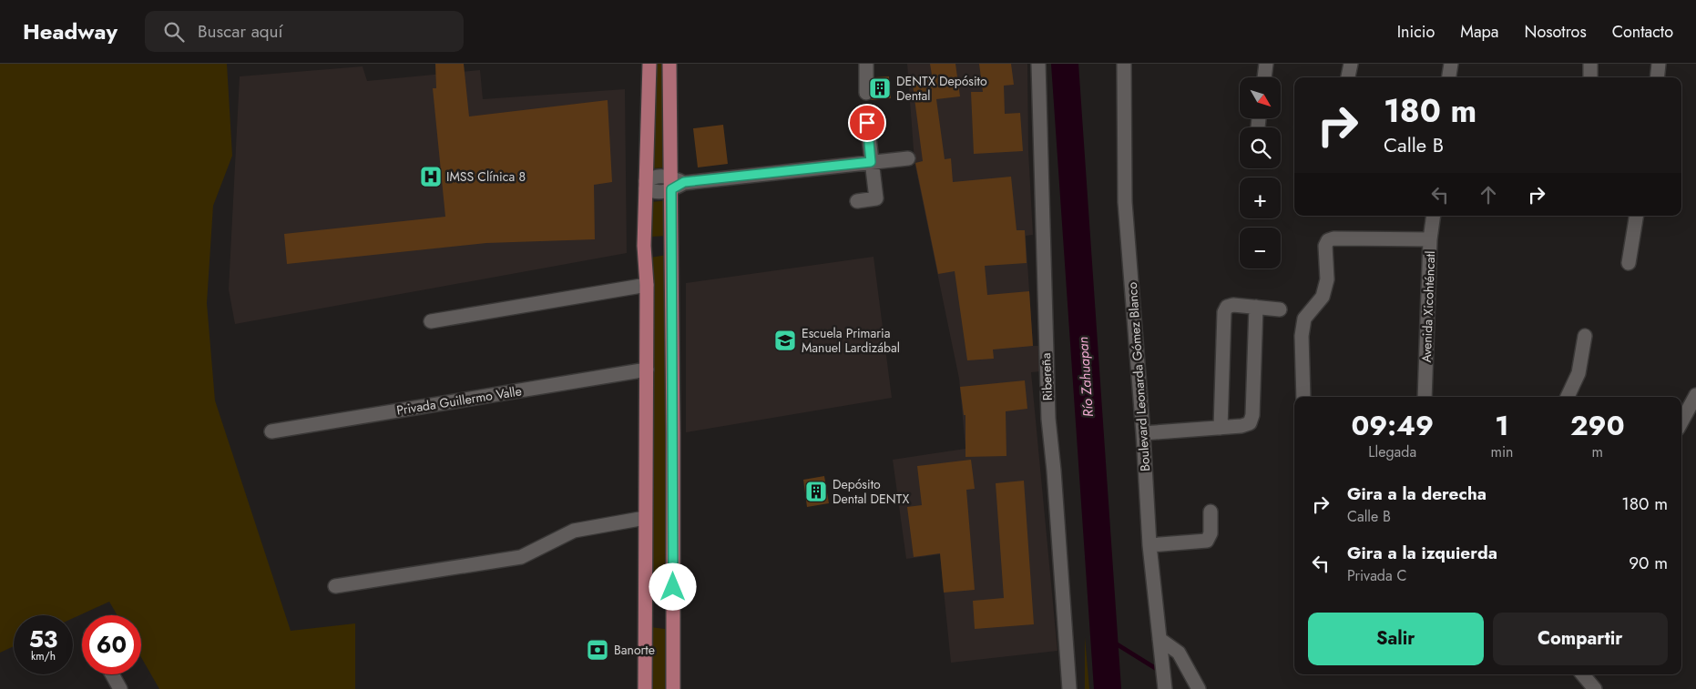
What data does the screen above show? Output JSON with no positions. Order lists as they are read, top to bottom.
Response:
{
  "streets": {
    "street": [
      "Avenida Xicohténcatl",
      "Ribereña",
      "Boulevard Leonarda Gómez Blanco",
      "Privada Guillermo Valle"
    ]
  },
  "water": ["Río Zahuapan"],
  "places": {
    "building": ["DENTX Depósito Dental", "Depósito Dental DENTX"],
    "hospital": ["IMSS Clínica 8"],
    "school or university": ["Escuela Primaria Manuel Lardizábal"],
    "bank": ["Banorte"]
  },
  "north": "bottom right",
  "page": {
    "header": "Headway",
    "search": "Buscar aquí",
    "nav": [
      "Inicio",
      "Mapa",
      "Nosotros",
      "Contacto"
    ],
    "map_buttons": ["+", "−"],
    "turn": ["180 m", "Calle B"],
    "eta": [
      "09:49",
      "Llegada",
      "1",
      "min",
      "290",
      "m"
    ],
    "list": [
      {
        "name": "Gira a la derecha",
        "note": "Calle B",
        "value": "180 m"
      },
      {
        "name": "Gira a la izquierda",
        "note": "Privada C",
        "value": "90 m"
      }
    ],
    "buttons": ["Salir", "Compartir"],
    "speed": "53 km/h",
    "limit": "60"
  }
}
